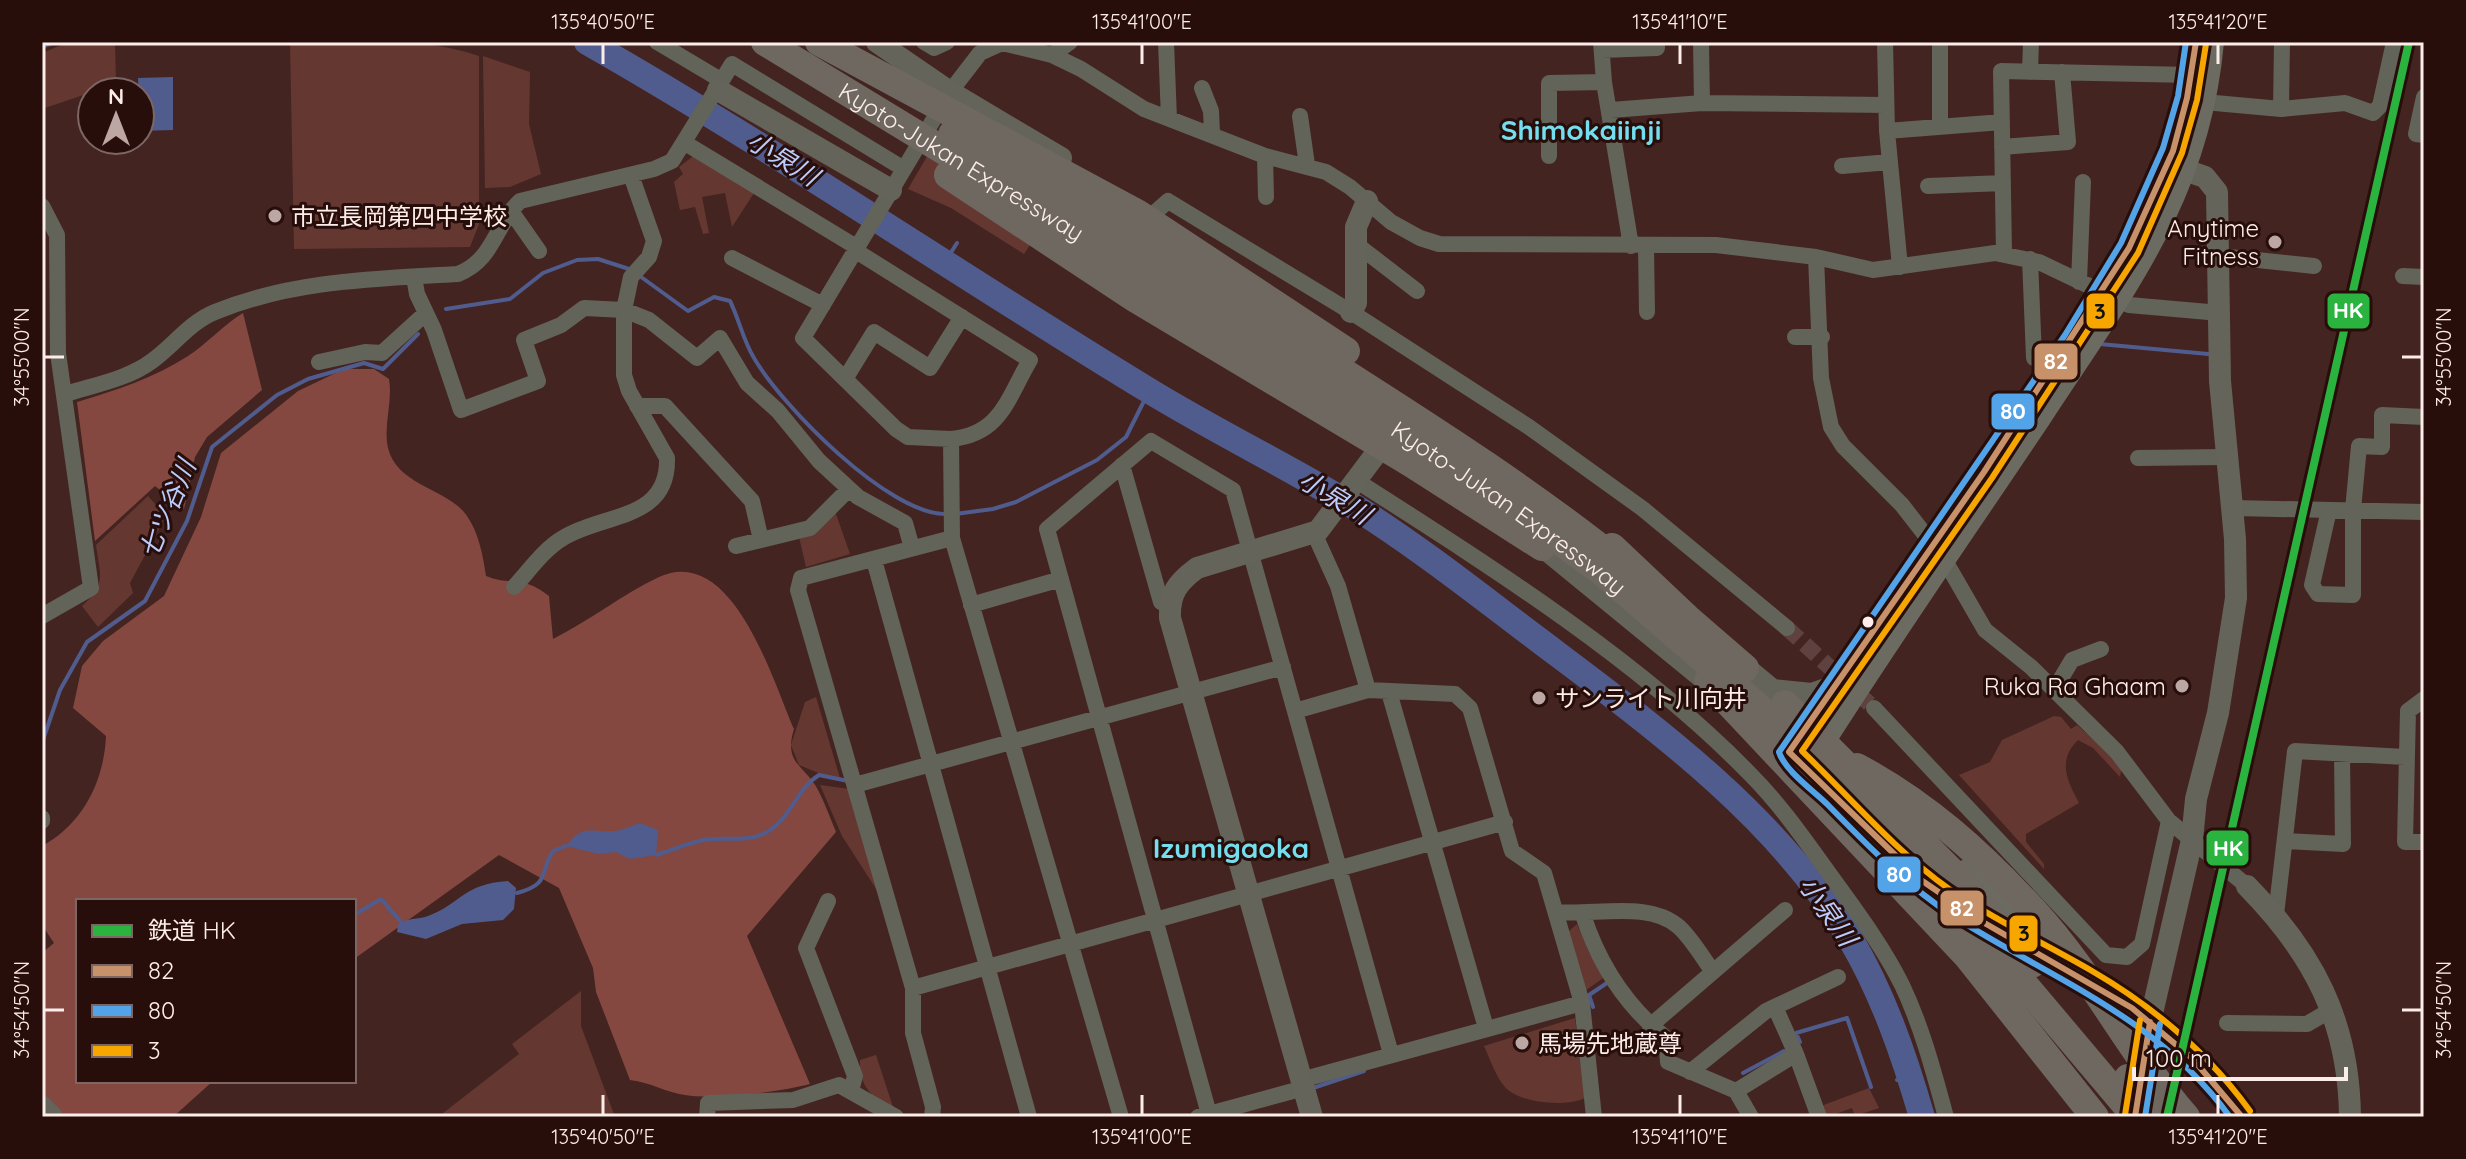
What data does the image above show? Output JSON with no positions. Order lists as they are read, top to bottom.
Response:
{
  "streets": {
    "highway": ["Kyoto-Jukan Expressway"]
  },
  "districts": ["Shimokaiinji", "Izumigaoka"],
  "water": ["小泉川", "七ツ谷川"],
  "places": [
    "市立長岡第四中学校",
    "Anytime Fitness",
    "Ruka Ra Ghaam",
    "サンライト川向井",
    "馬場先地蔵尊"
  ],
  "lines": [
    "rail line HK",
    "transit line 82",
    "transit line 80",
    "transit line 3"
  ],
  "legend": [
    "鉄道 HK",
    "82",
    "80",
    "3"
  ],
  "scale_bar": "100 m",
  "north": "top",
  "coordinates": [
    "135°40'50\"E",
    "135°41'00\"E",
    "135°41'10\"E",
    "135°41'20\"E",
    "34°55'00\"N",
    "34°54'50\"N"
  ]
}
